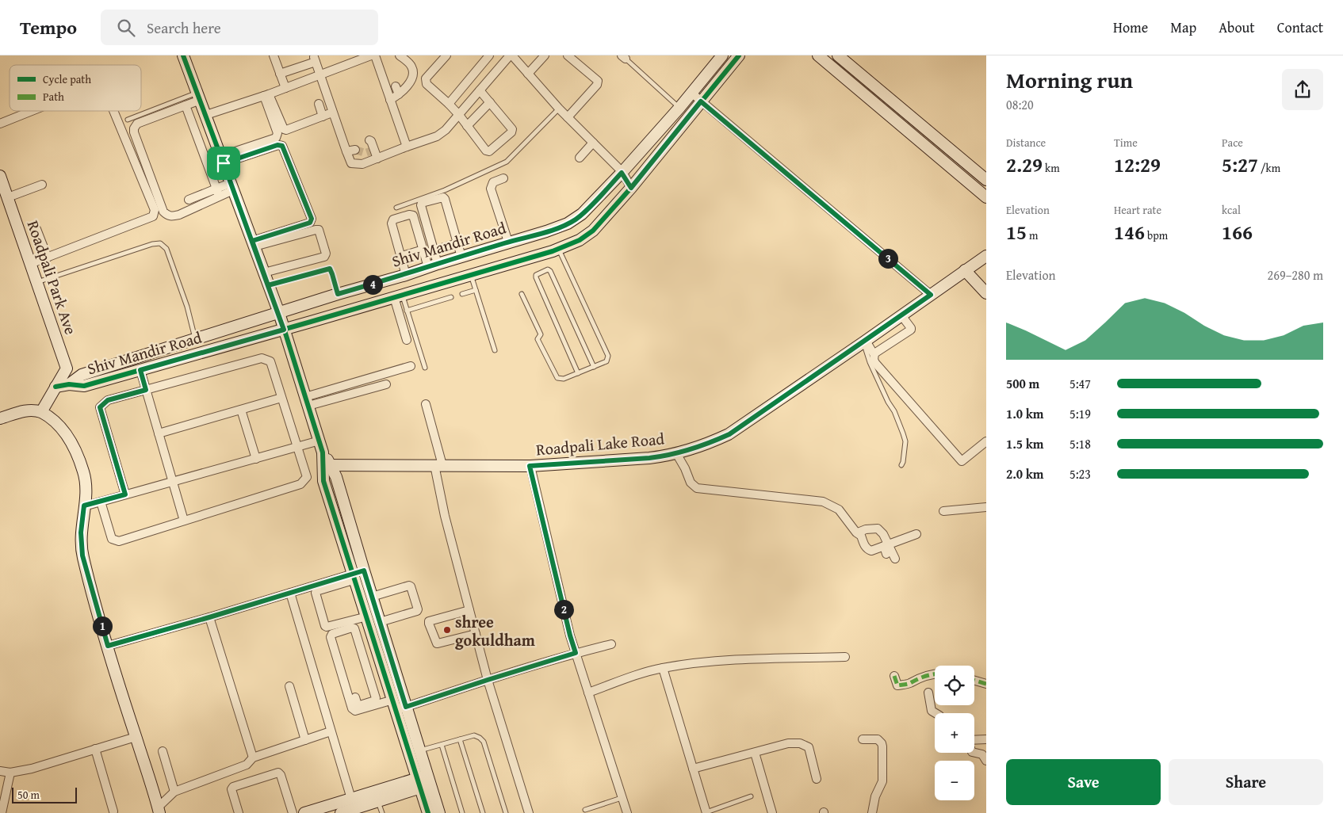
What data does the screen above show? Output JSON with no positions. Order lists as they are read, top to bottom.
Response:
{
  "streets": {
    "street": ["Shiv Mandir Road", "Roadpali Park Ave", "Roadpali Lake Road"]
  },
  "places": ["shree gokuldham"],
  "legend": ["Cycle path", "Path"],
  "scale_bar": "50 m",
  "page": {
    "header": "Tempo",
    "search": "Search here",
    "nav": [
      "Home",
      "Map",
      "About",
      "Contact"
    ],
    "heading": ["Morning run", "08:20"],
    "stats": [
      ["Distance", "2.29 km"],
      ["Time", "12:29"],
      ["Pace", "5:27 /km"],
      ["Elevation", "15 m"],
      ["Heart rate", "146 bpm"],
      ["kcal", "166"]
    ],
    "pins": [
      "3",
      "4",
      "2",
      "1"
    ],
    "chart": ["Elevation", "269–280 m"],
    "list": [
      {
        "name": "500 m",
        "note": "5:47"
      },
      {
        "name": "1.0 km",
        "note": "5:19"
      },
      {
        "name": "1.5 km",
        "note": "5:18"
      },
      {
        "name": "2.0 km",
        "note": "5:23"
      }
    ],
    "map_buttons": ["+", "−"],
    "buttons": ["Save", "Share"],
    "scale": "50 m"
  }
}
